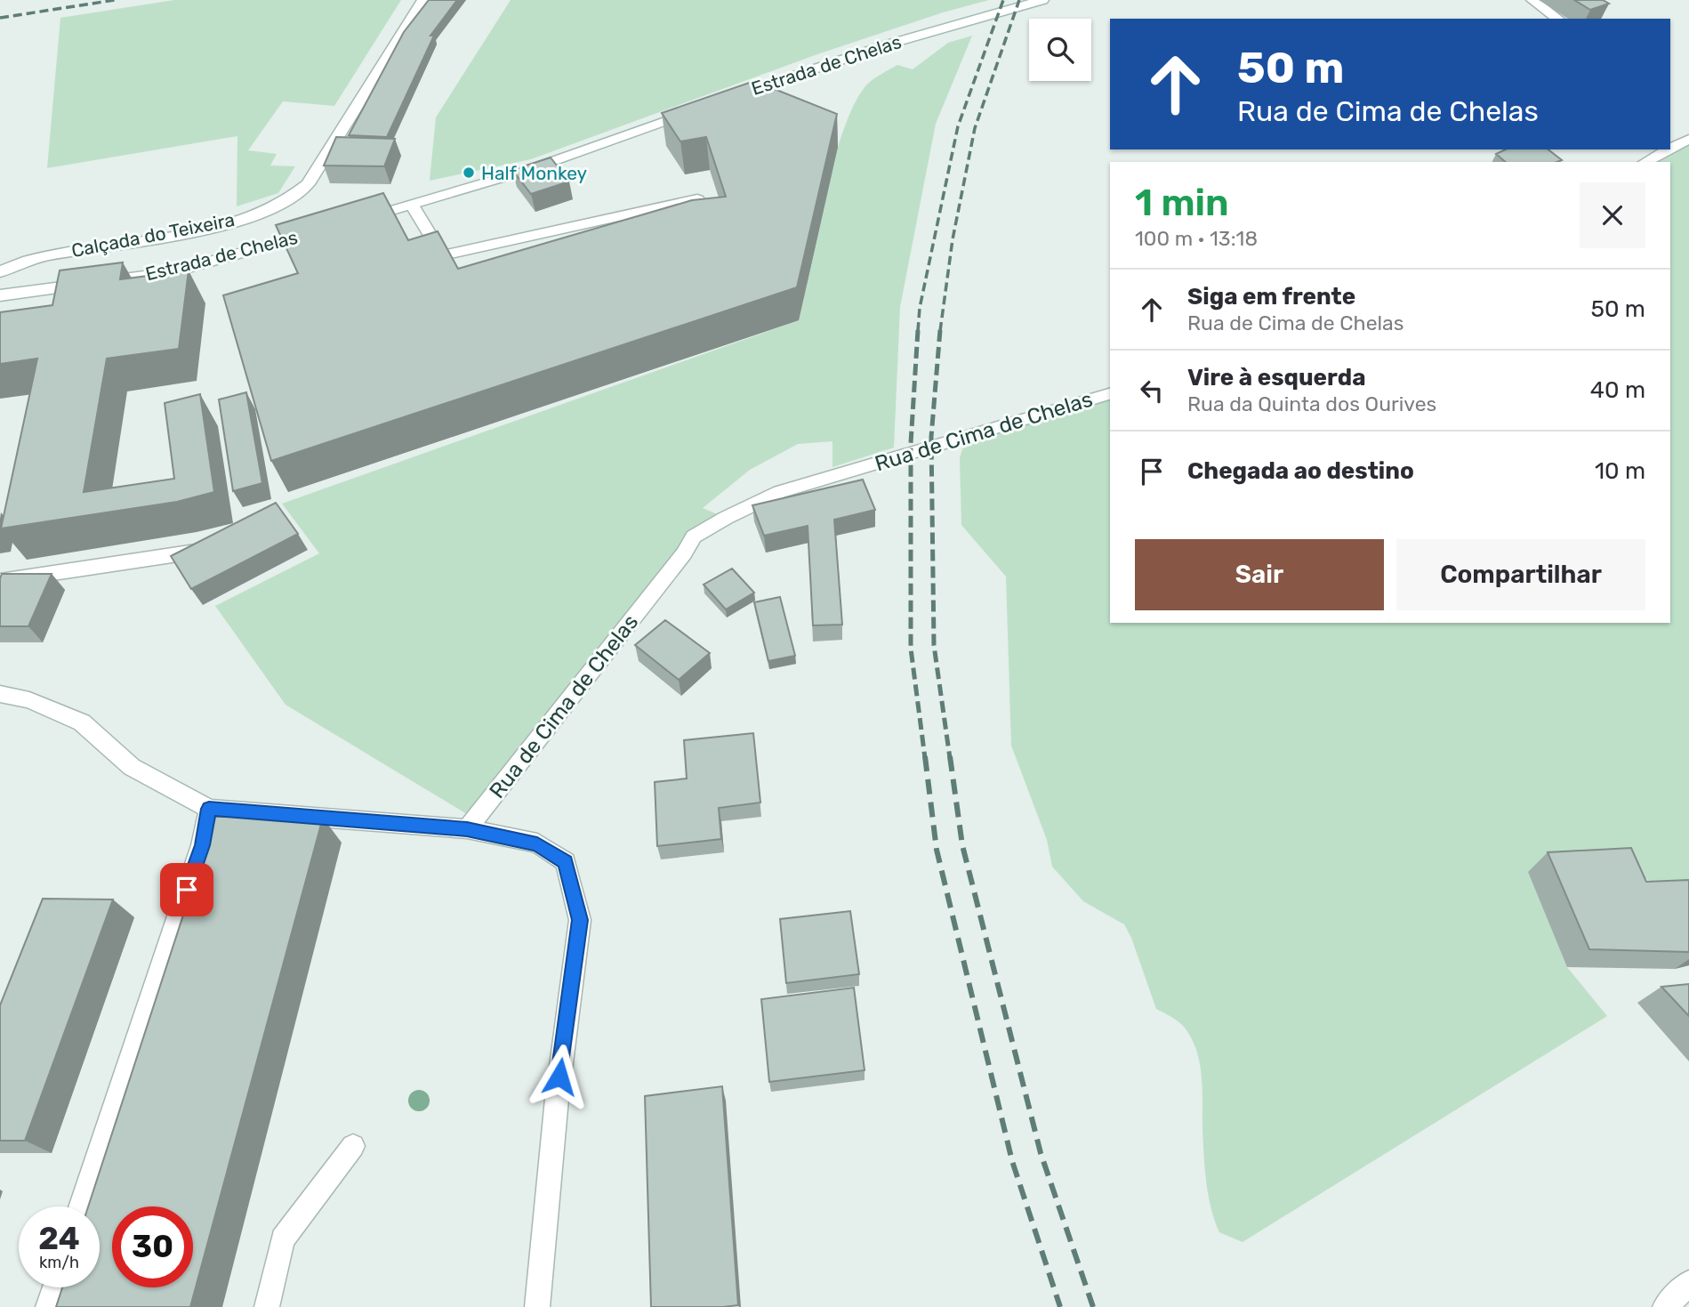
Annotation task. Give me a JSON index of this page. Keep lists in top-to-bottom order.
{
  "streets": {
    "street": ["Estrada de Chelas", "Calçada do Teixeira", "Rua de Cima de Chelas"]
  },
  "places": ["Half Monkey"],
  "page": {
    "turn": ["50 m", "Rua de Cima de Chelas"],
    "heading": ["1 min", "100 m · 13:18"],
    "list": [
      {
        "name": "Siga em frente",
        "note": "Rua de Cima de Chelas",
        "value": "50 m"
      },
      {
        "name": "Vire à esquerda",
        "note": "Rua da Quinta dos Ourives",
        "value": "40 m"
      },
      {
        "name": "Chegada ao destino",
        "value": "10 m"
      }
    ],
    "buttons": ["Sair", "Compartilhar"],
    "speed": "24 km/h",
    "limit": "30"
  }
}
